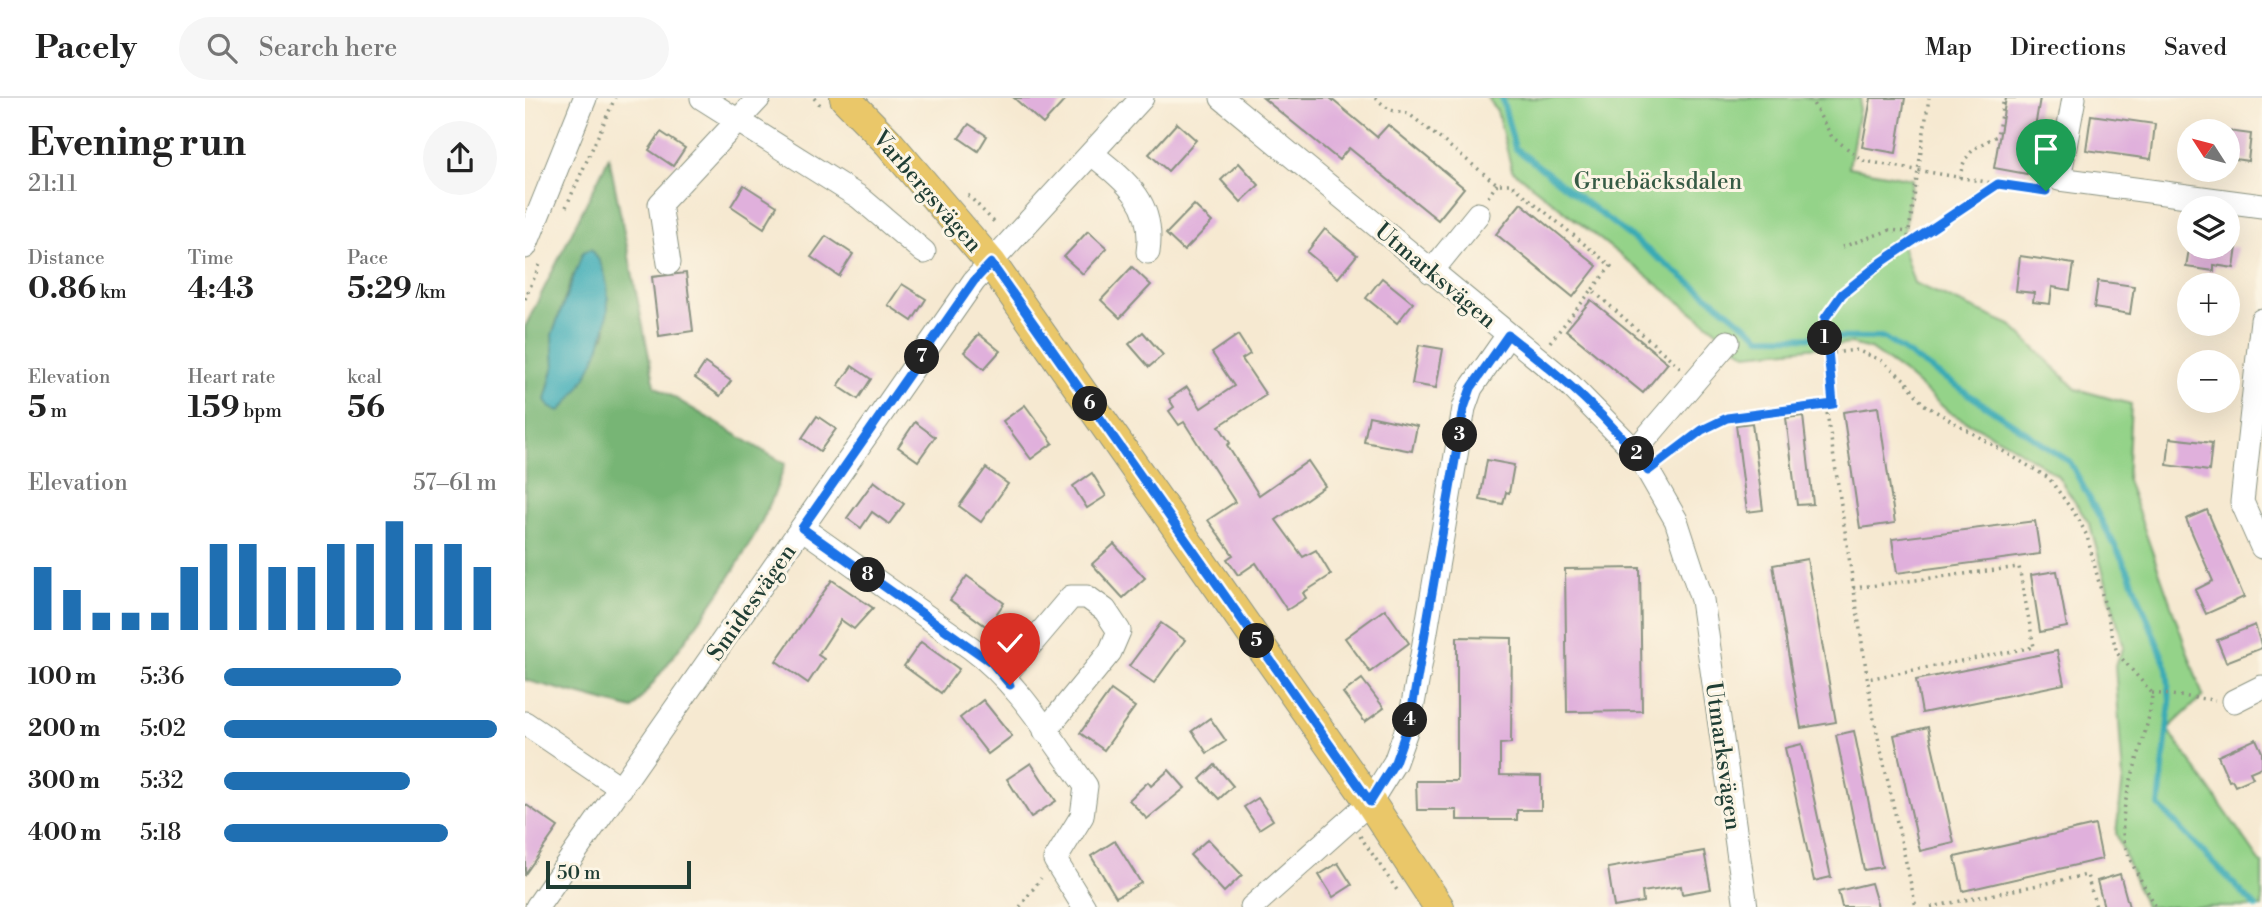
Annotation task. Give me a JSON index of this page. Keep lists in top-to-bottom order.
{
  "streets": {
    "main road": ["Varbergsvägen"],
    "street": ["Utmarksvägen", "Smidesvägen"]
  },
  "crossings": [
    ["Varbergsvägen", "Smidesvägen"]
  ],
  "parks": ["Gruebäcksdalen"],
  "scale_bar": "50 m",
  "north": "top left",
  "page": {
    "header": "Pacely",
    "search": "Search here",
    "nav": ["Map", "Directions", "Saved"],
    "heading": ["Evening run", "21:11"],
    "map_buttons": ["+", "−"],
    "stats": [
      ["Distance", "0.86 km"],
      ["Time", "4:43"],
      ["Pace", "5:29 /km"],
      ["Elevation", "5 m"],
      ["Heart rate", "159 bpm"],
      ["kcal", "56"]
    ],
    "pins": [
      "1",
      "7",
      "6",
      "3",
      "2",
      "8",
      "5",
      "4"
    ],
    "chart": ["Elevation", "57–61 m"],
    "list": [
      {
        "name": "100 m",
        "note": "5:36"
      },
      {
        "name": "200 m",
        "note": "5:02"
      },
      {
        "name": "300 m",
        "note": "5:32"
      },
      {
        "name": "400 m",
        "note": "5:18"
      }
    ],
    "scale": "50 m"
  }
}
